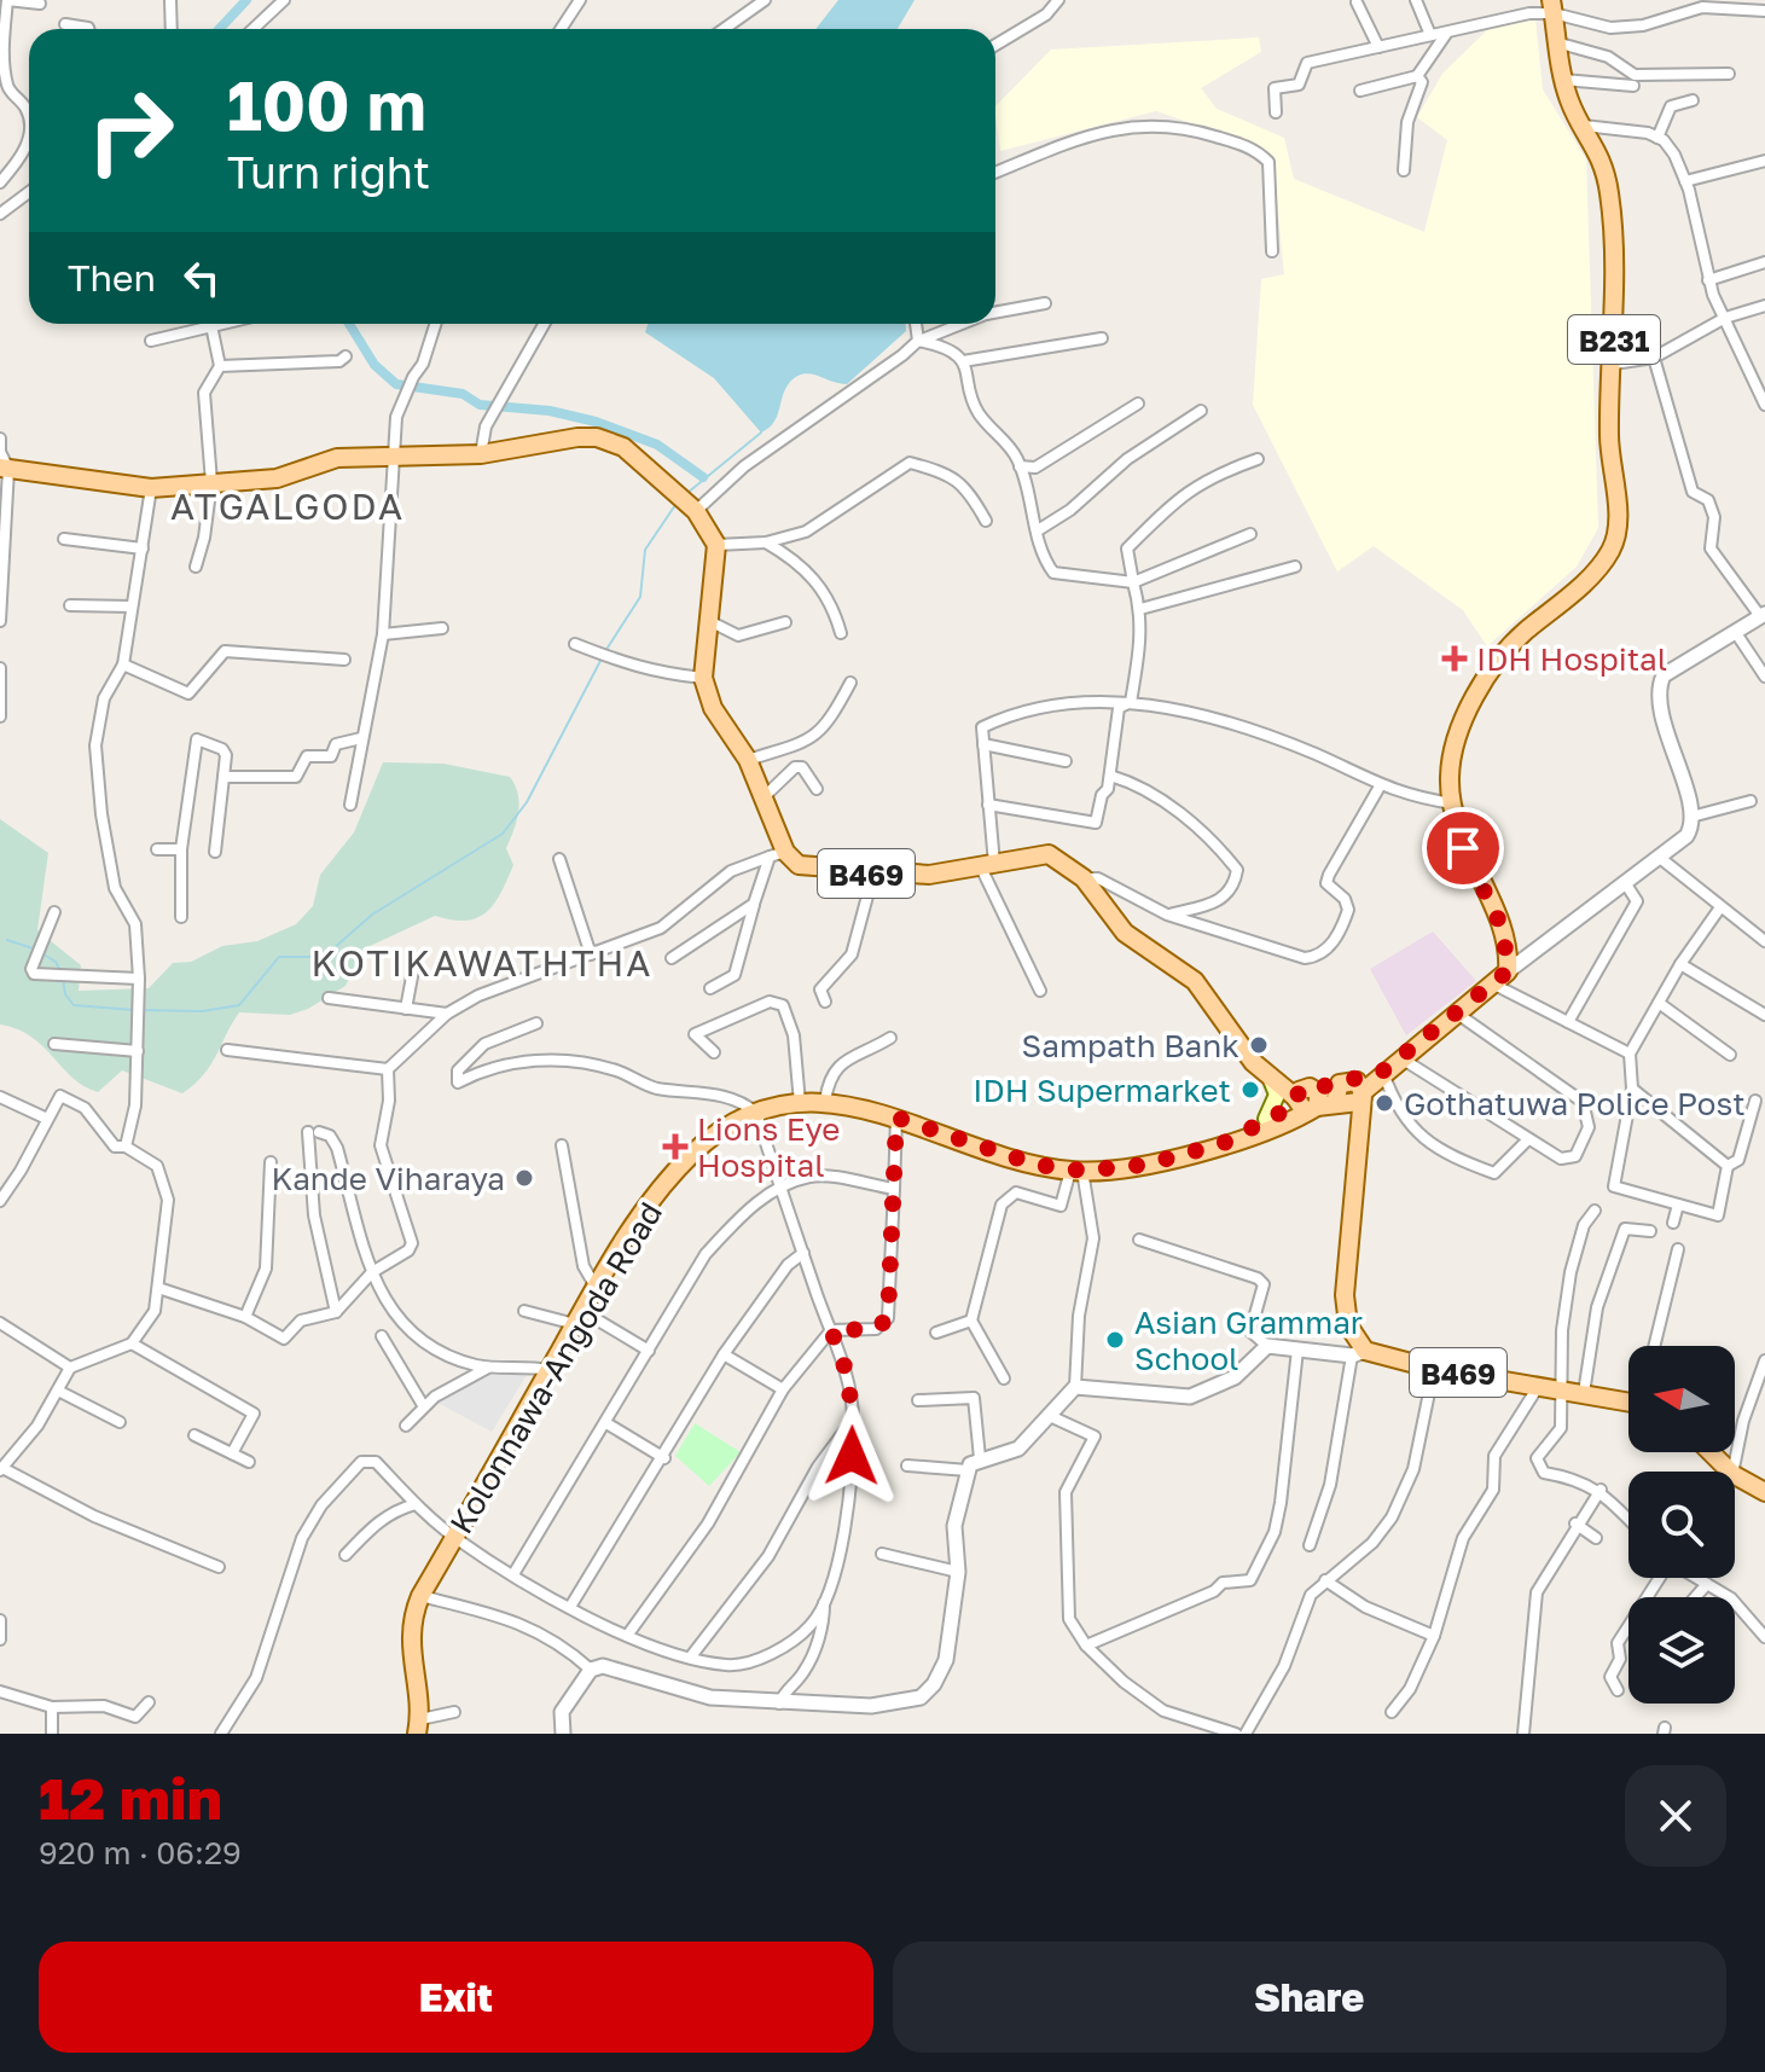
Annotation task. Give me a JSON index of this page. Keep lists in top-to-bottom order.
{
  "streets": {
    "main road": ["B231", "B469", "Kolonnawa-Angoda Road"]
  },
  "crossings": [
    ["B469", "Kolonnawa-Angoda Road"]
  ],
  "districts": ["ATGALGODA", "KOTIKAWATHTHA"],
  "places": {
    "health": ["IDH Hospital", "Lions Eye Hospital"],
    "other": [
      "Sampath Bank",
      "IDH Supermarket",
      "Gothatuwa Police Post",
      "Kande Viharaya",
      "Asian Grammar School"
    ]
  },
  "north": "left",
  "page": {
    "turn": ["100 m", "Turn right"],
    "then": "Then",
    "heading": ["12 min", "920 m · 06:29"],
    "buttons": ["Exit", "Share"]
  }
}
